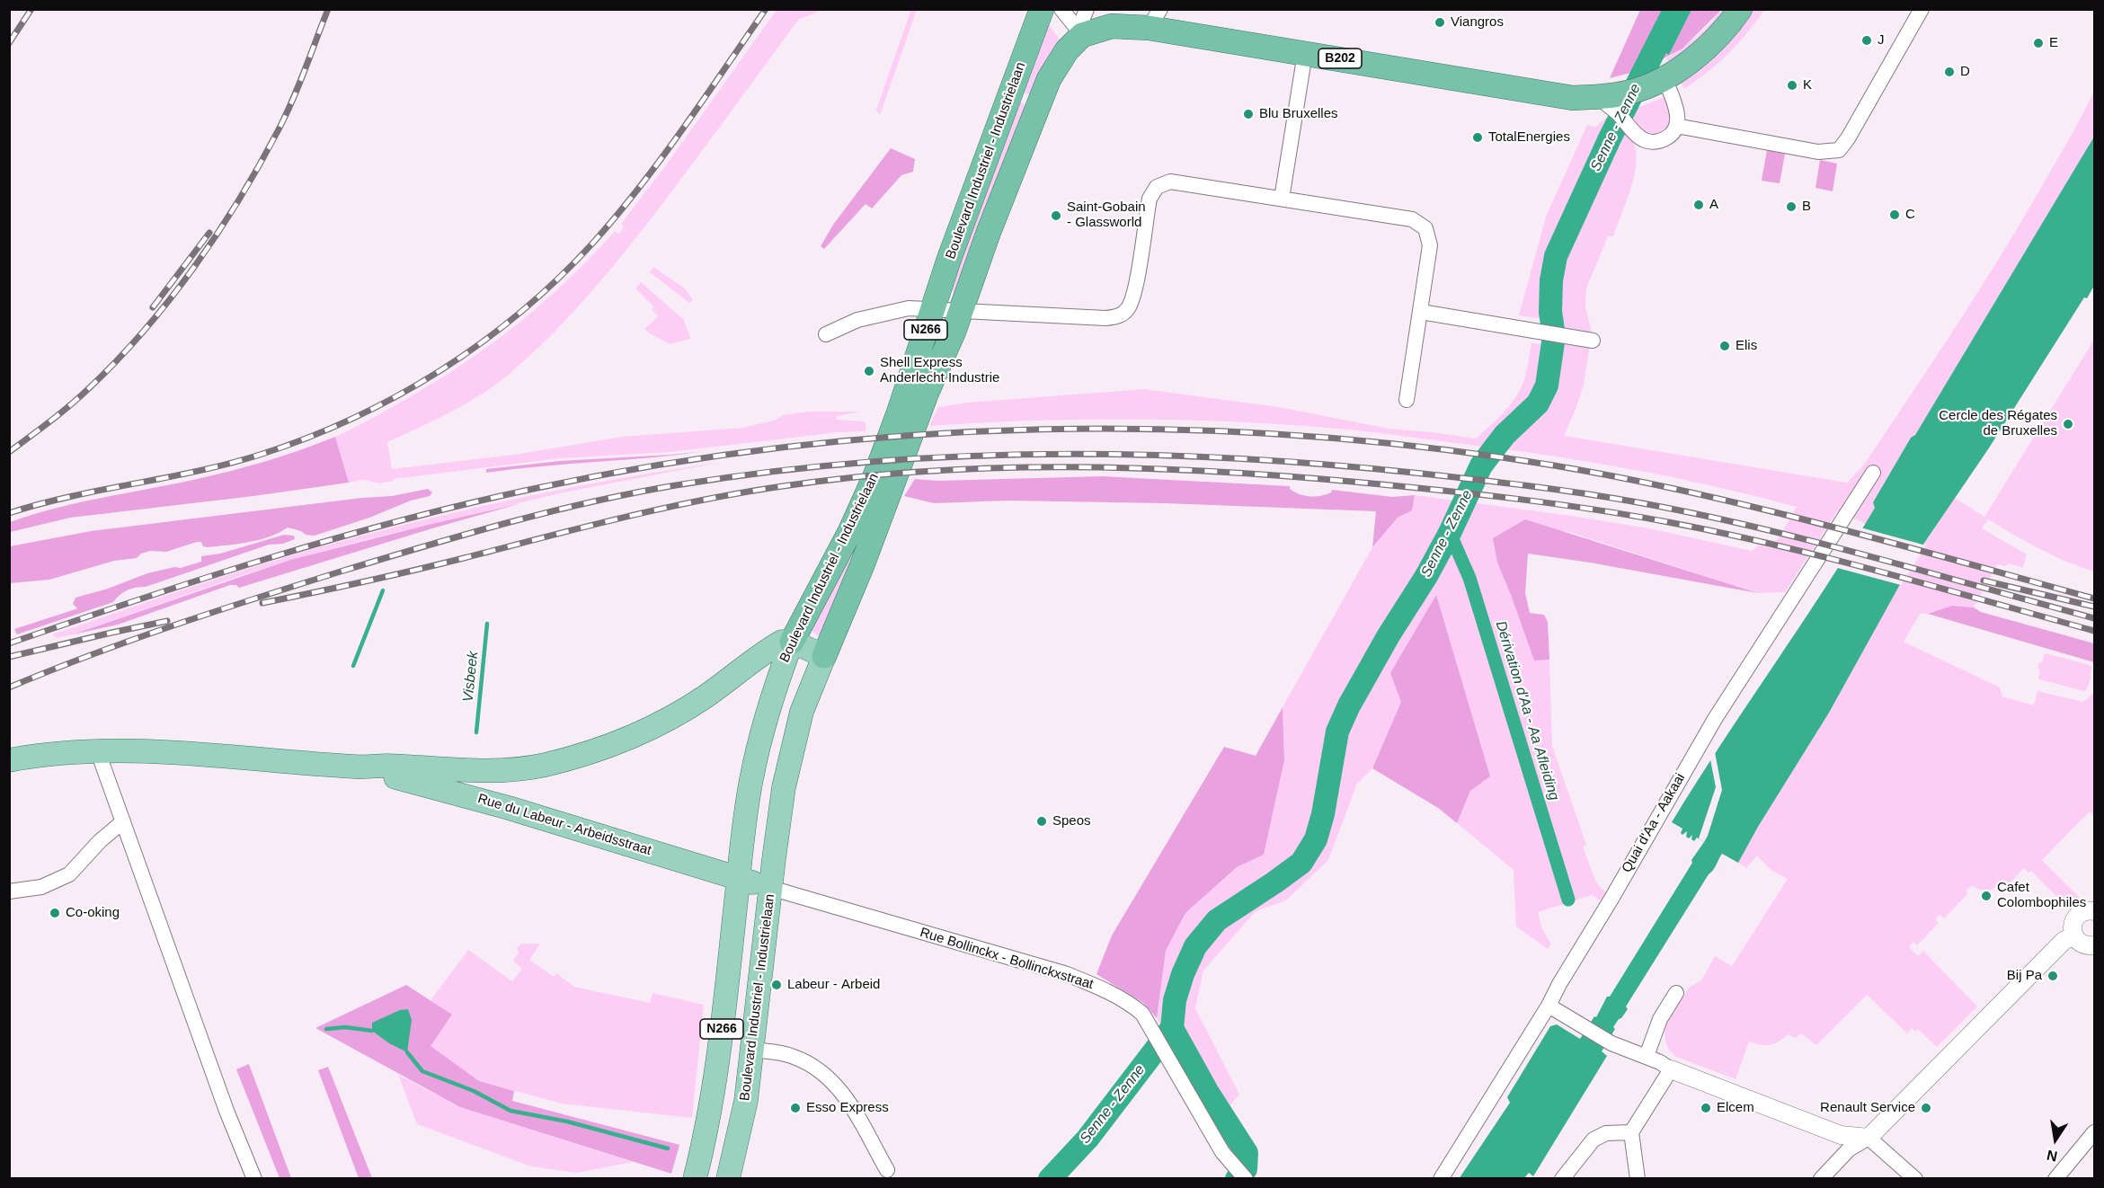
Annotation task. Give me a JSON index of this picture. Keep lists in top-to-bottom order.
{
  "streets": {
    "highway": ["B202", "Boulevard Industriel - Industrielaan", "N266"],
    "main road": ["Rue du Labeur - Arbeidsstraat"],
    "street": ["Quai d'Aa - Aakaai", "Rue Bollinckx - Bollinckxstraat"]
  },
  "crossings": [
    ["B202", "Boulevard Industriel - Industrielaan"],
    ["Boulevard Industriel - Industrielaan", "Rue du Labeur - Arbeidsstraat"],
    ["Boulevard Industriel - Industrielaan", "Rue Bollinckx - Bollinckxstraat"],
    ["Rue du Labeur - Arbeidsstraat", "Rue Bollinckx - Bollinckxstraat"]
  ],
  "water": ["Senne - Zenne", "Visbeek", "Dérivation d'Aa - Aa Afleiding"],
  "places": [
    "Viangros",
    "J",
    "E",
    "D",
    "K",
    "Blu Bruxelles",
    "TotalEnergies",
    "A",
    "B",
    "C",
    "Saint-Gobain - Glassworld",
    "Elis",
    "Shell Express Anderlecht Industrie",
    "Cercle des Régates de Bruxelles",
    "Speos",
    "Cafet Colombophiles",
    "Co-oking",
    "Bij Pa",
    "Labeur - Arbeid",
    "Esso Express",
    "Elcem",
    "Renault Service"
  ],
  "north": "bottom"
}
